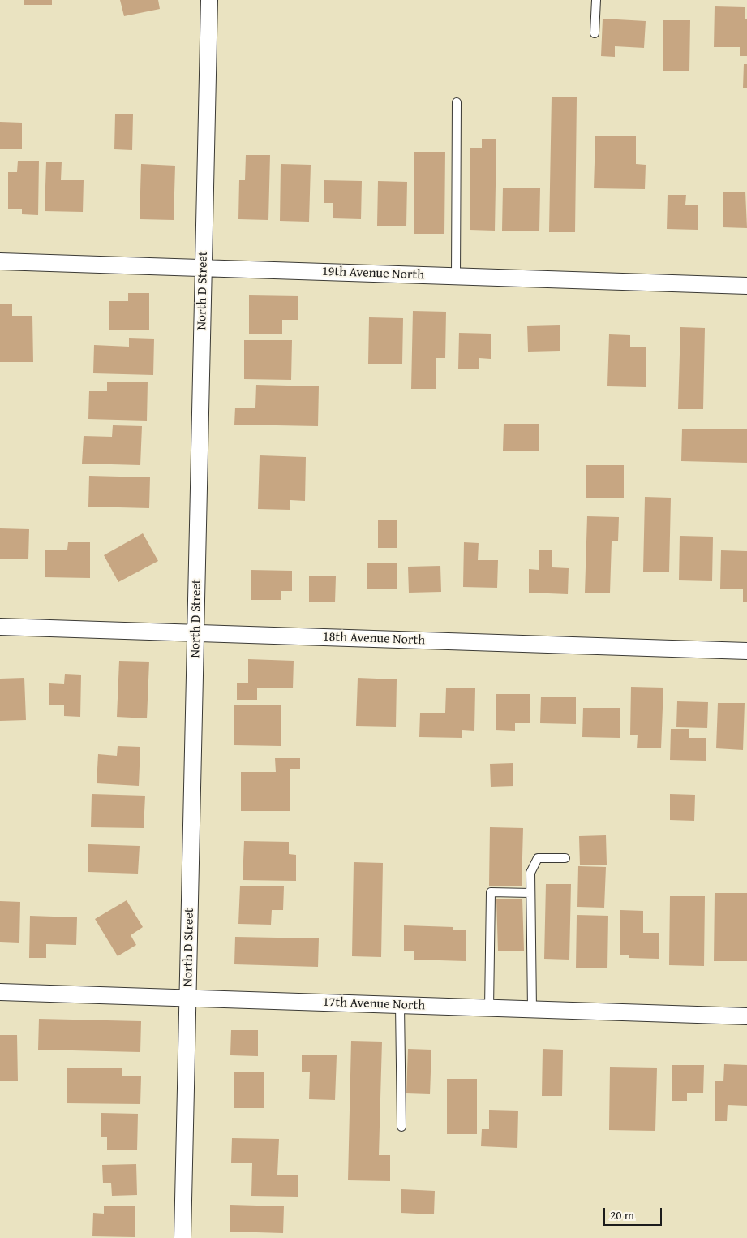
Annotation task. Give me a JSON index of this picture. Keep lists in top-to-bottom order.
{
  "streets": {
    "street": [
      "19th Avenue North",
      "North D Street",
      "18th Avenue North",
      "17th Avenue North"
    ]
  },
  "crossings": [
    ["19th Avenue North", "North D Street"],
    ["North D Street", "18th Avenue North"],
    ["North D Street", "17th Avenue North"]
  ],
  "scale_bar": "20 m"
}
